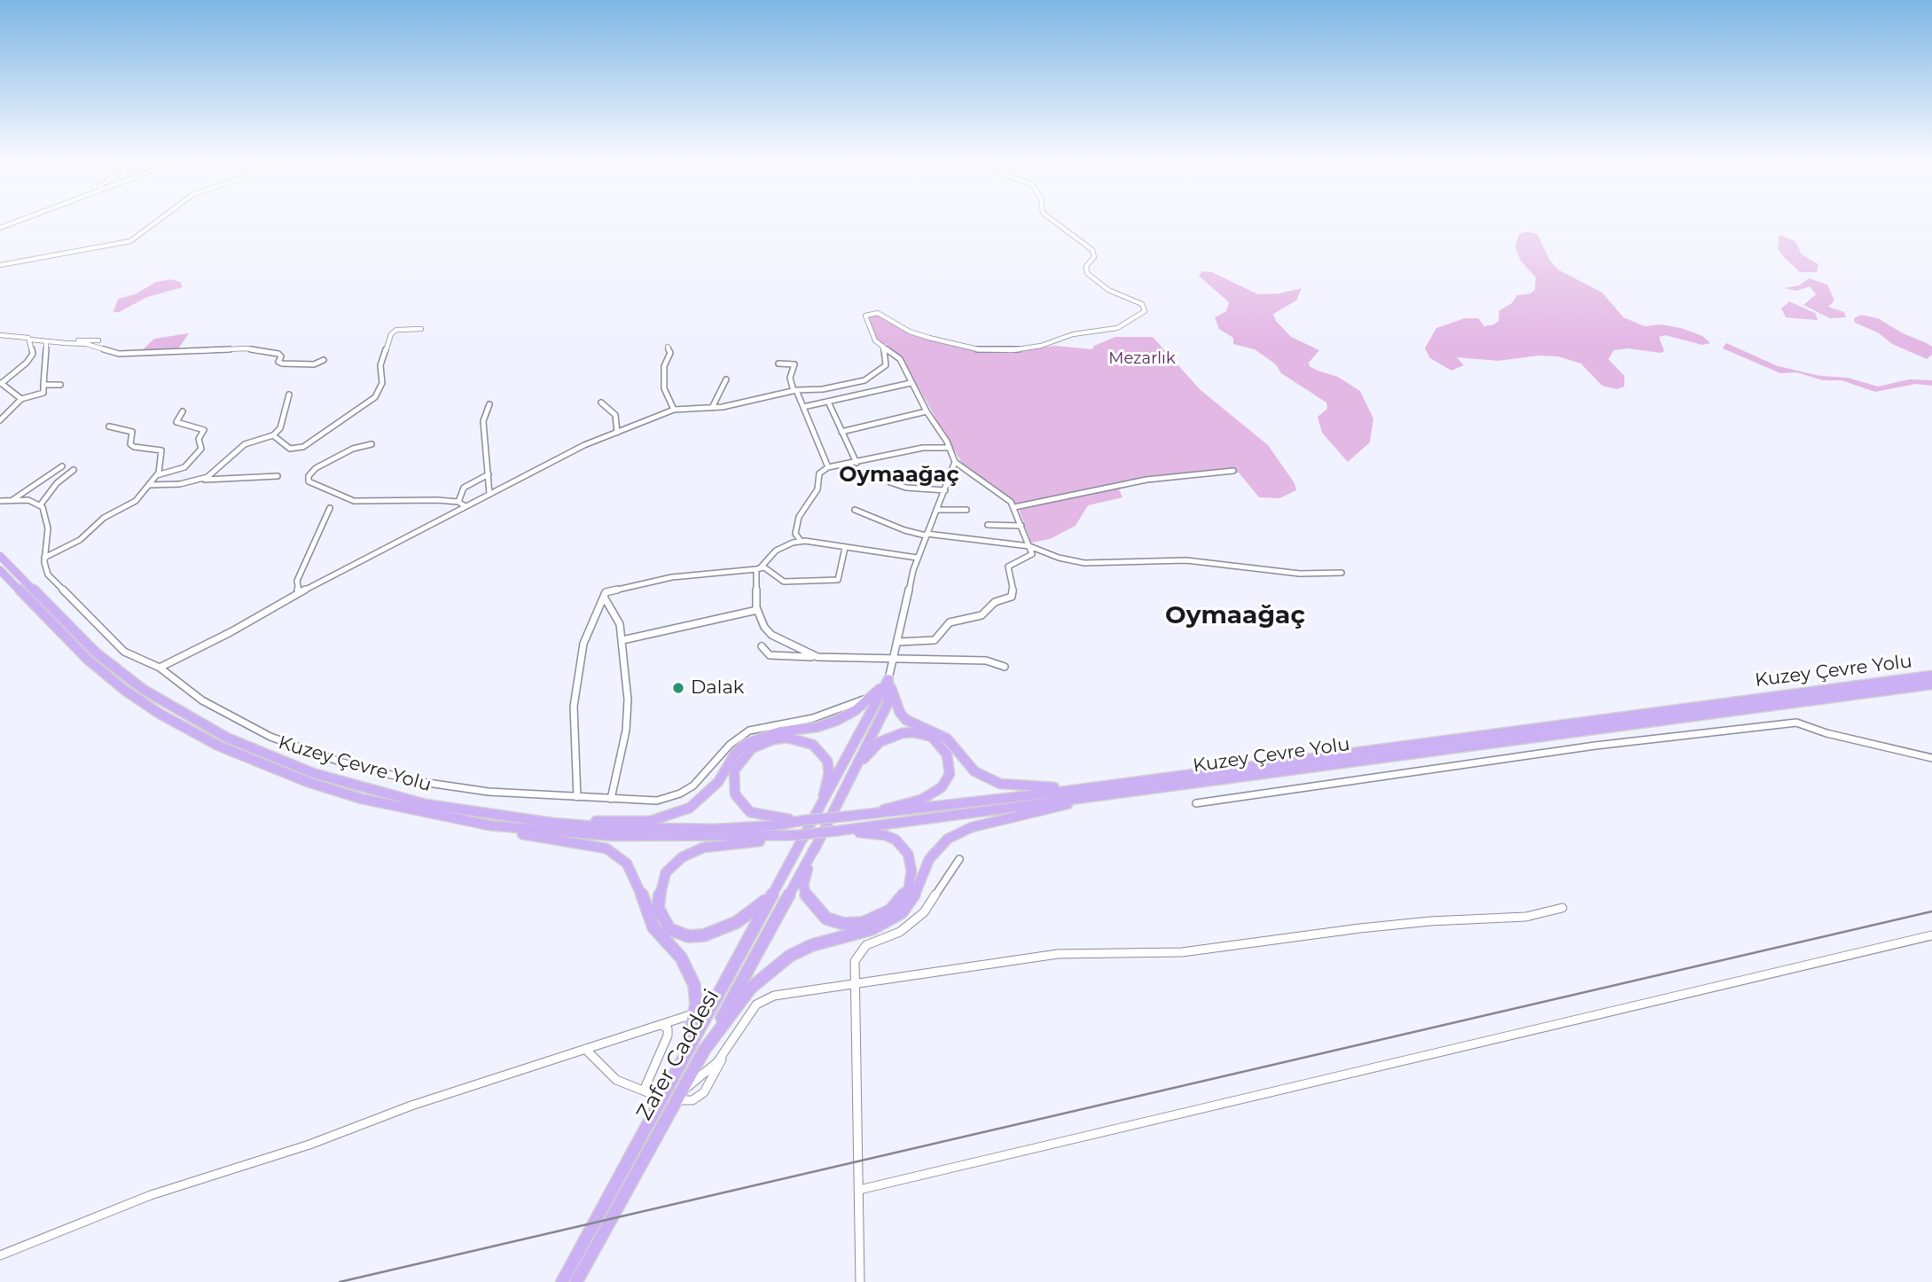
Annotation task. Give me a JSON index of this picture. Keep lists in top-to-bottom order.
{
  "streets": {
    "highway": ["Kuzey Çevre Yolu", "Zafer Caddesi"]
  },
  "districts": ["Oymaağaç", "Oymaağaç"],
  "parks": ["Mezarlık"],
  "places": ["Dalak"]
}
